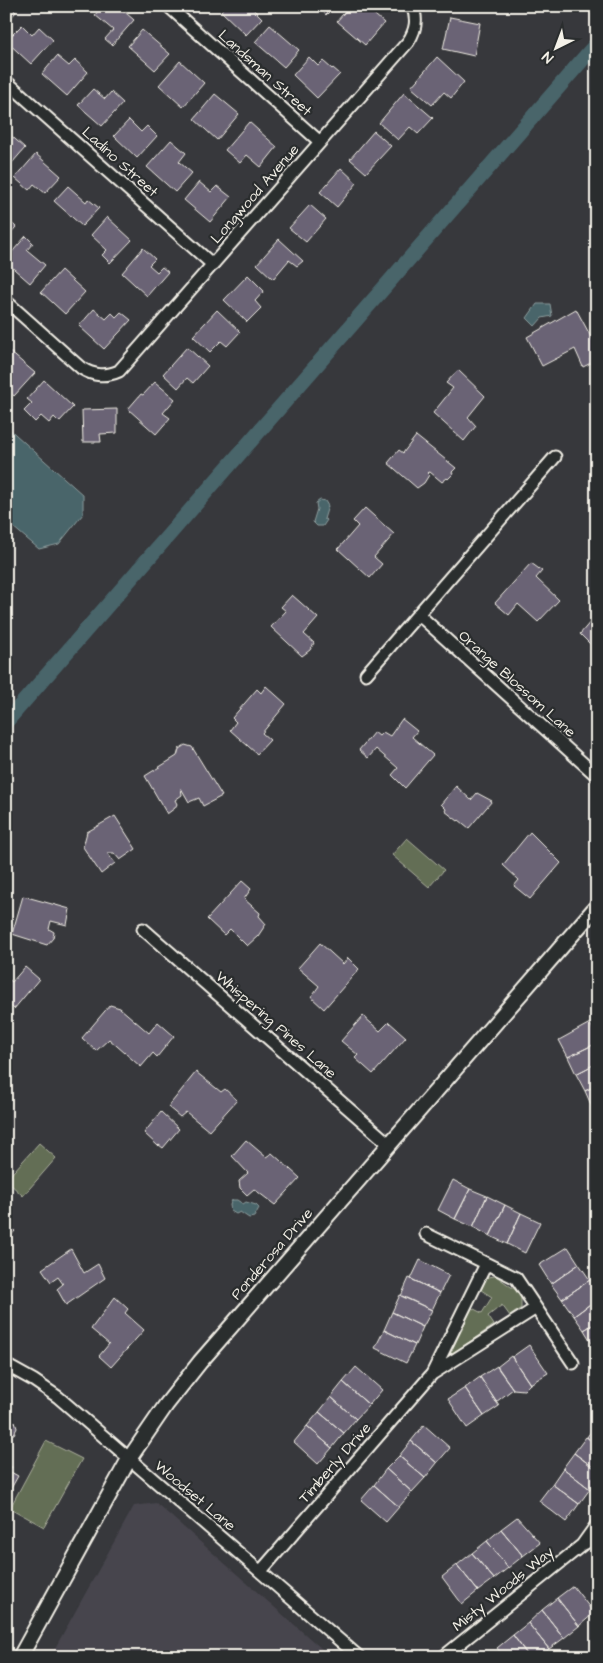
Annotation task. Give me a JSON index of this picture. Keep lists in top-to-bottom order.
{
  "streets": {
    "street": [
      "Landsman Street",
      "Ladino Street",
      "Longwood Avenue",
      "Orange Blossom Lane",
      "Whispering Pines Lane",
      "Ponderosa Drive",
      "Timberly Drive",
      "Woodset Lane",
      "Misty Woods Way"
    ]
  },
  "crossings": [
    ["Landsman Street", "Longwood Avenue"],
    ["Ladino Street", "Longwood Avenue"],
    ["Whispering Pines Lane", "Ponderosa Drive"],
    ["Ponderosa Drive", "Woodset Lane"],
    ["Timberly Drive", "Woodset Lane"]
  ],
  "north": "bottom left"
}
